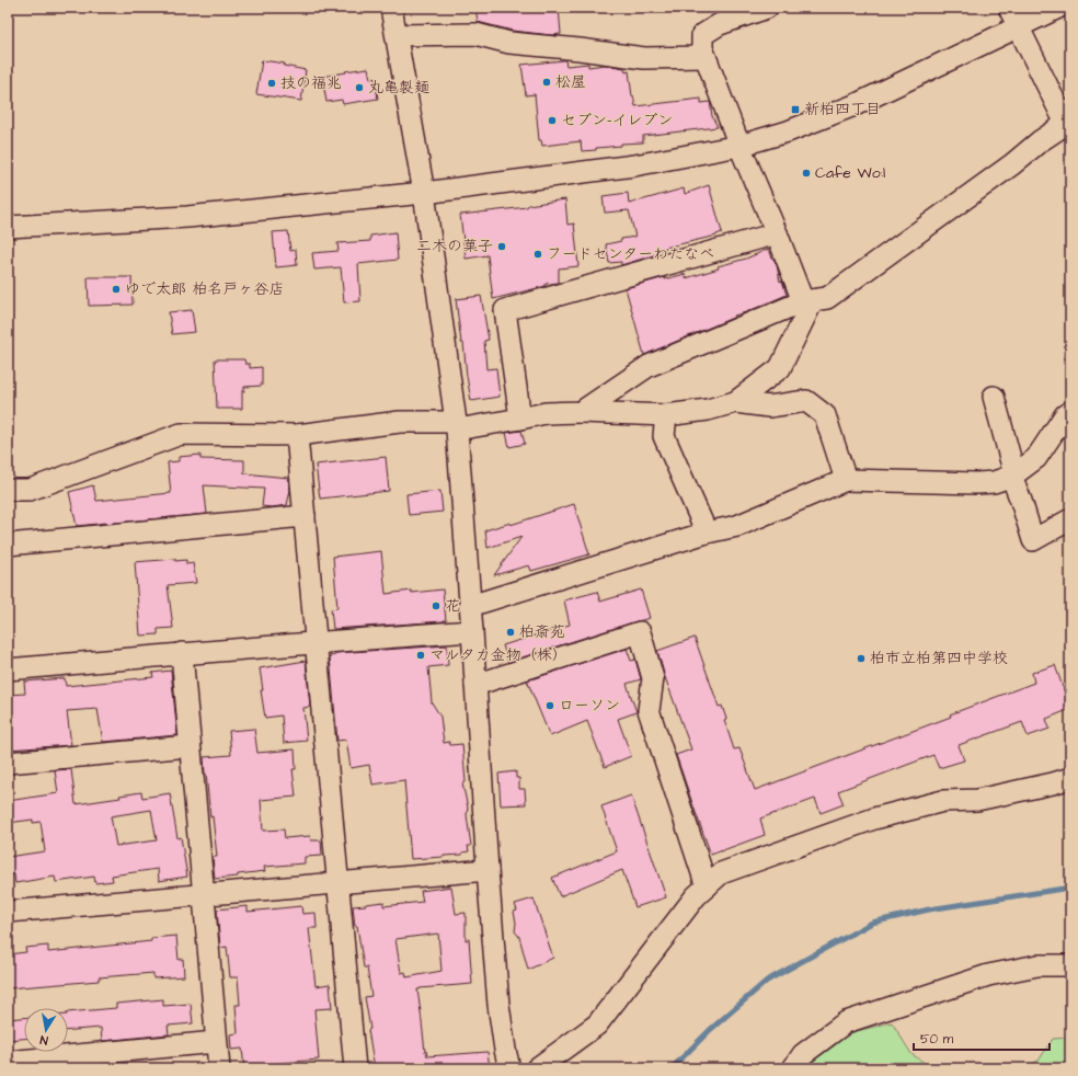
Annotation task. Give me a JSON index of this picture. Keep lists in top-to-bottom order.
{
  "places": {
    "other": [
      "松屋",
      "技の福兆",
      "丸亀製麺",
      "セブン-イレブン",
      "Cafe Wo:l",
      "二木の菓子",
      "フードセンターわたなべ",
      "ゆで太郎 柏名戸ヶ谷店",
      "花",
      "柏斎苑",
      "マルタカ金物（株）",
      "柏市立柏第四中学校",
      "ローソン"
    ],
    "transit": ["新柏四丁目"]
  },
  "scale_bar": "50 m",
  "north": "bottom"
}
